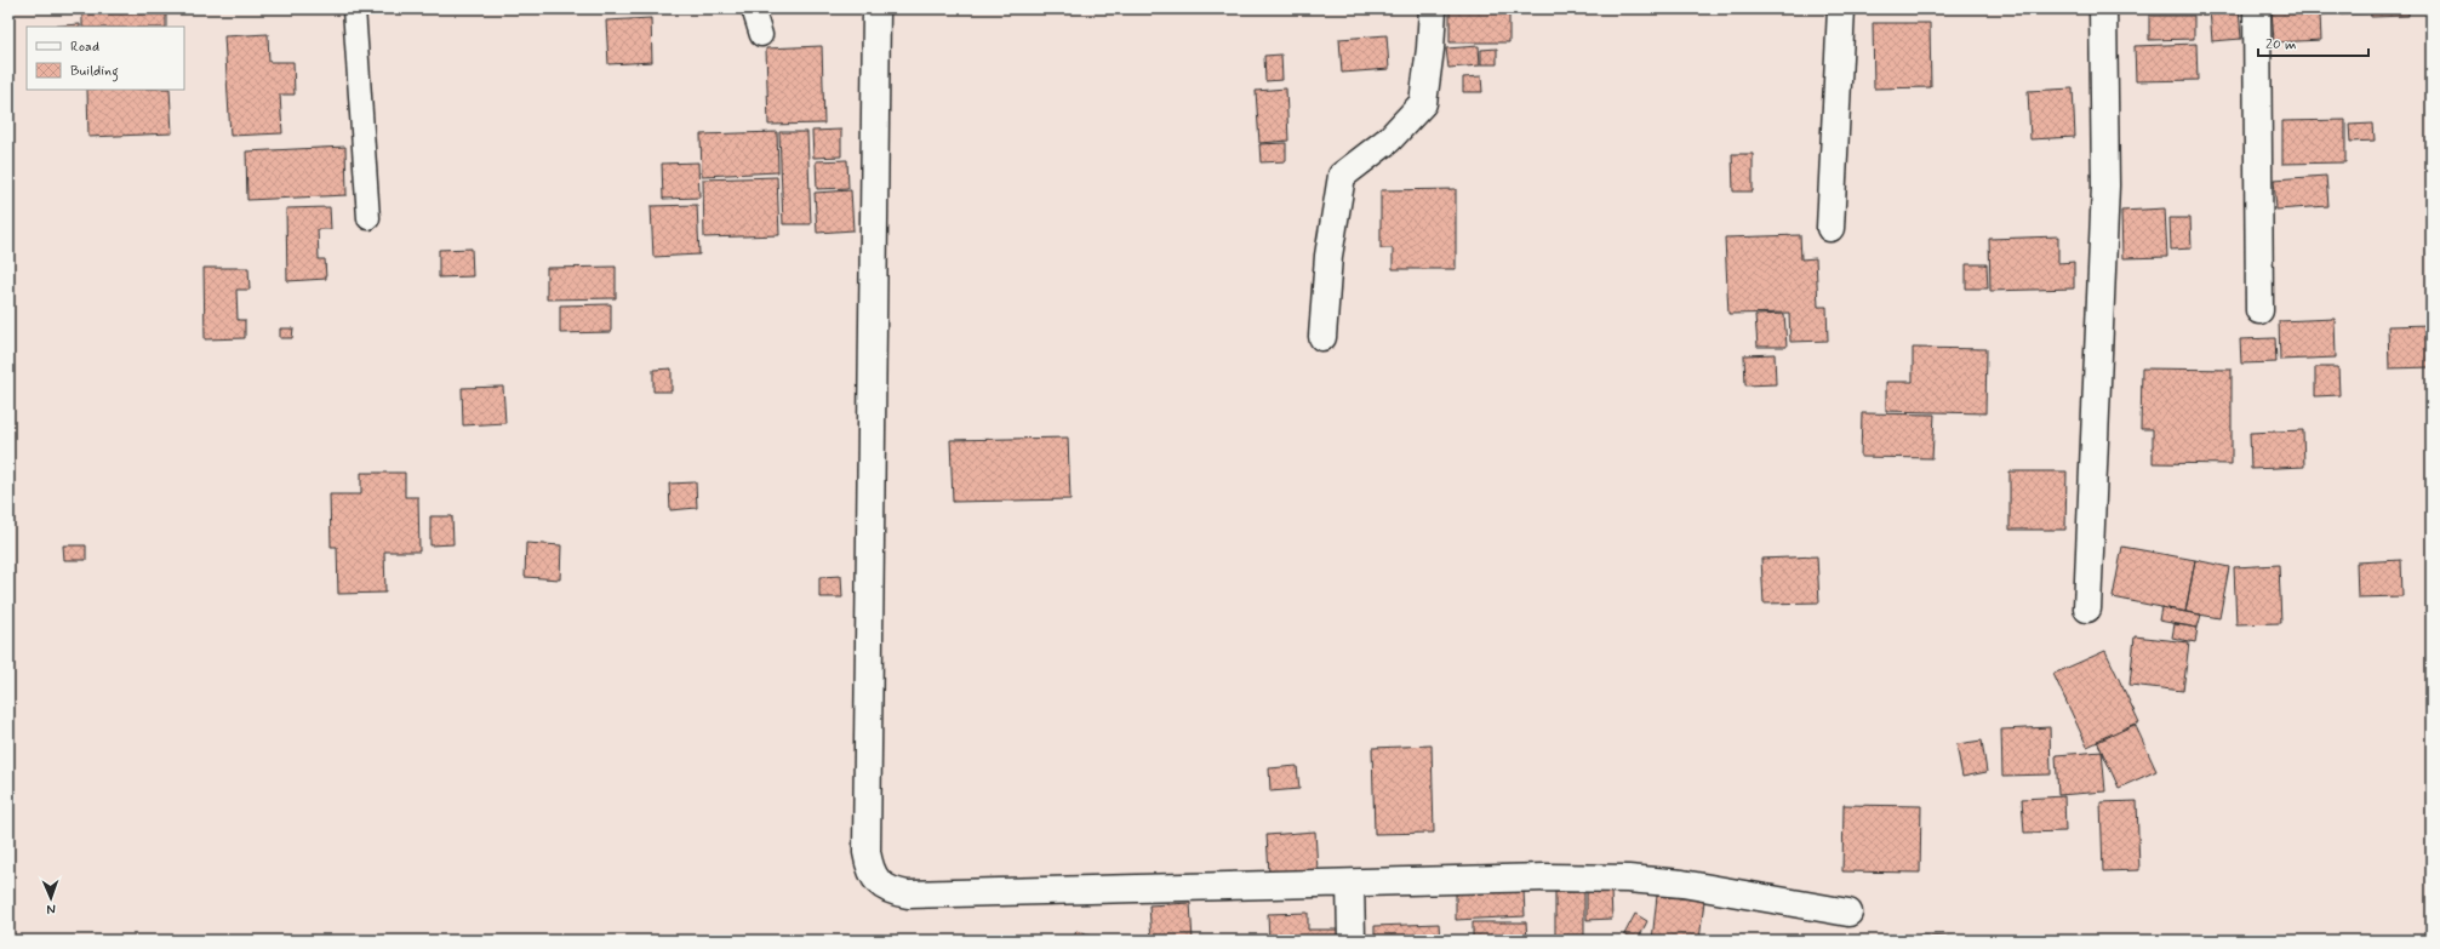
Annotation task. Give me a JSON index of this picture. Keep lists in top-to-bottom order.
{
  "legend": ["Road", "Building"],
  "scale_bar": "20 m",
  "north": "bottom"
}
